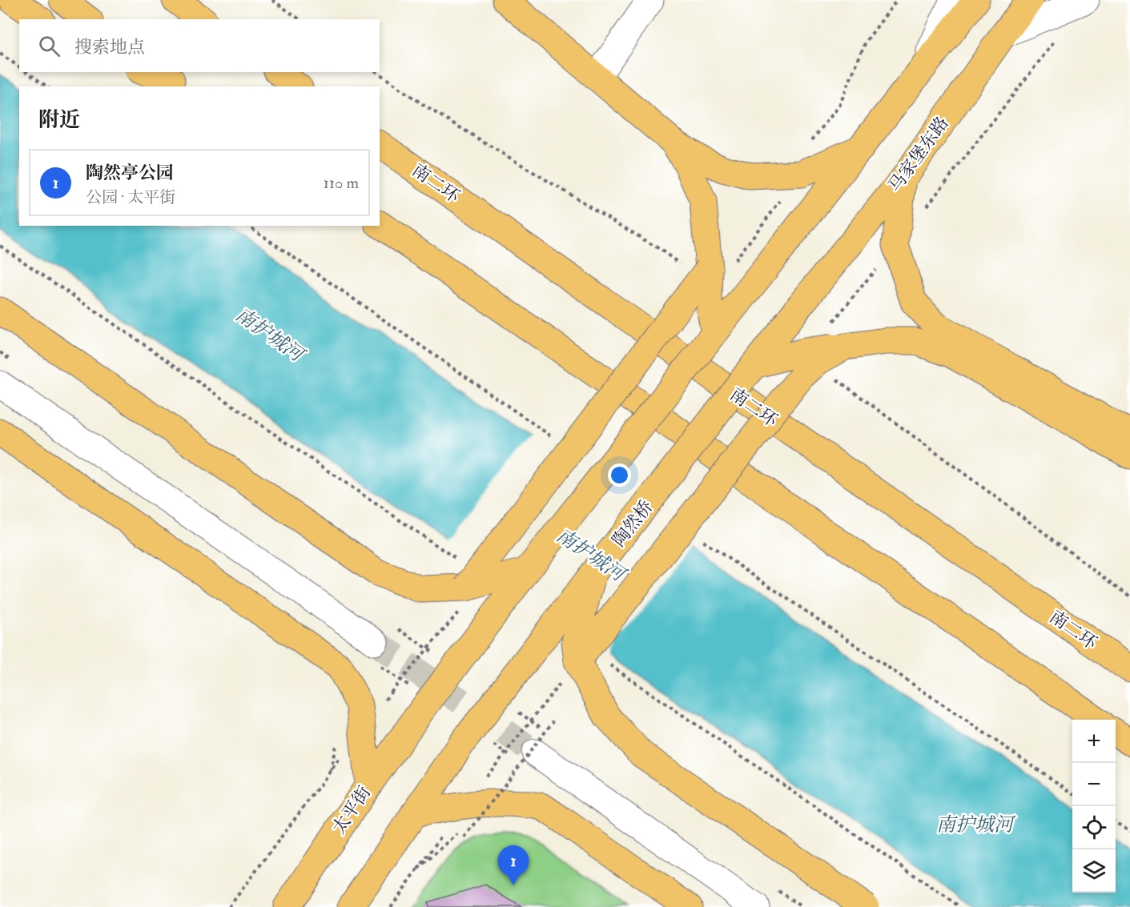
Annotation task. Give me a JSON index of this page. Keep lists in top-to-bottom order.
{
  "streets": {
    "main road": [
      "马家堡东路",
      "南二环",
      "陶然桥",
      "太平街"
    ]
  },
  "crossings": [
    ["马家堡东路", "陶然桥"]
  ],
  "water": ["南护城河"],
  "page": {
    "search": "搜索地点",
    "heading": "附近",
    "list": [
      {
        "mark": "1",
        "name": "陶然亭公园",
        "note": "公园 · 太平街",
        "value": "110 m"
      }
    ],
    "map_buttons": ["+", "−"],
    "pins": "1"
  }
}
